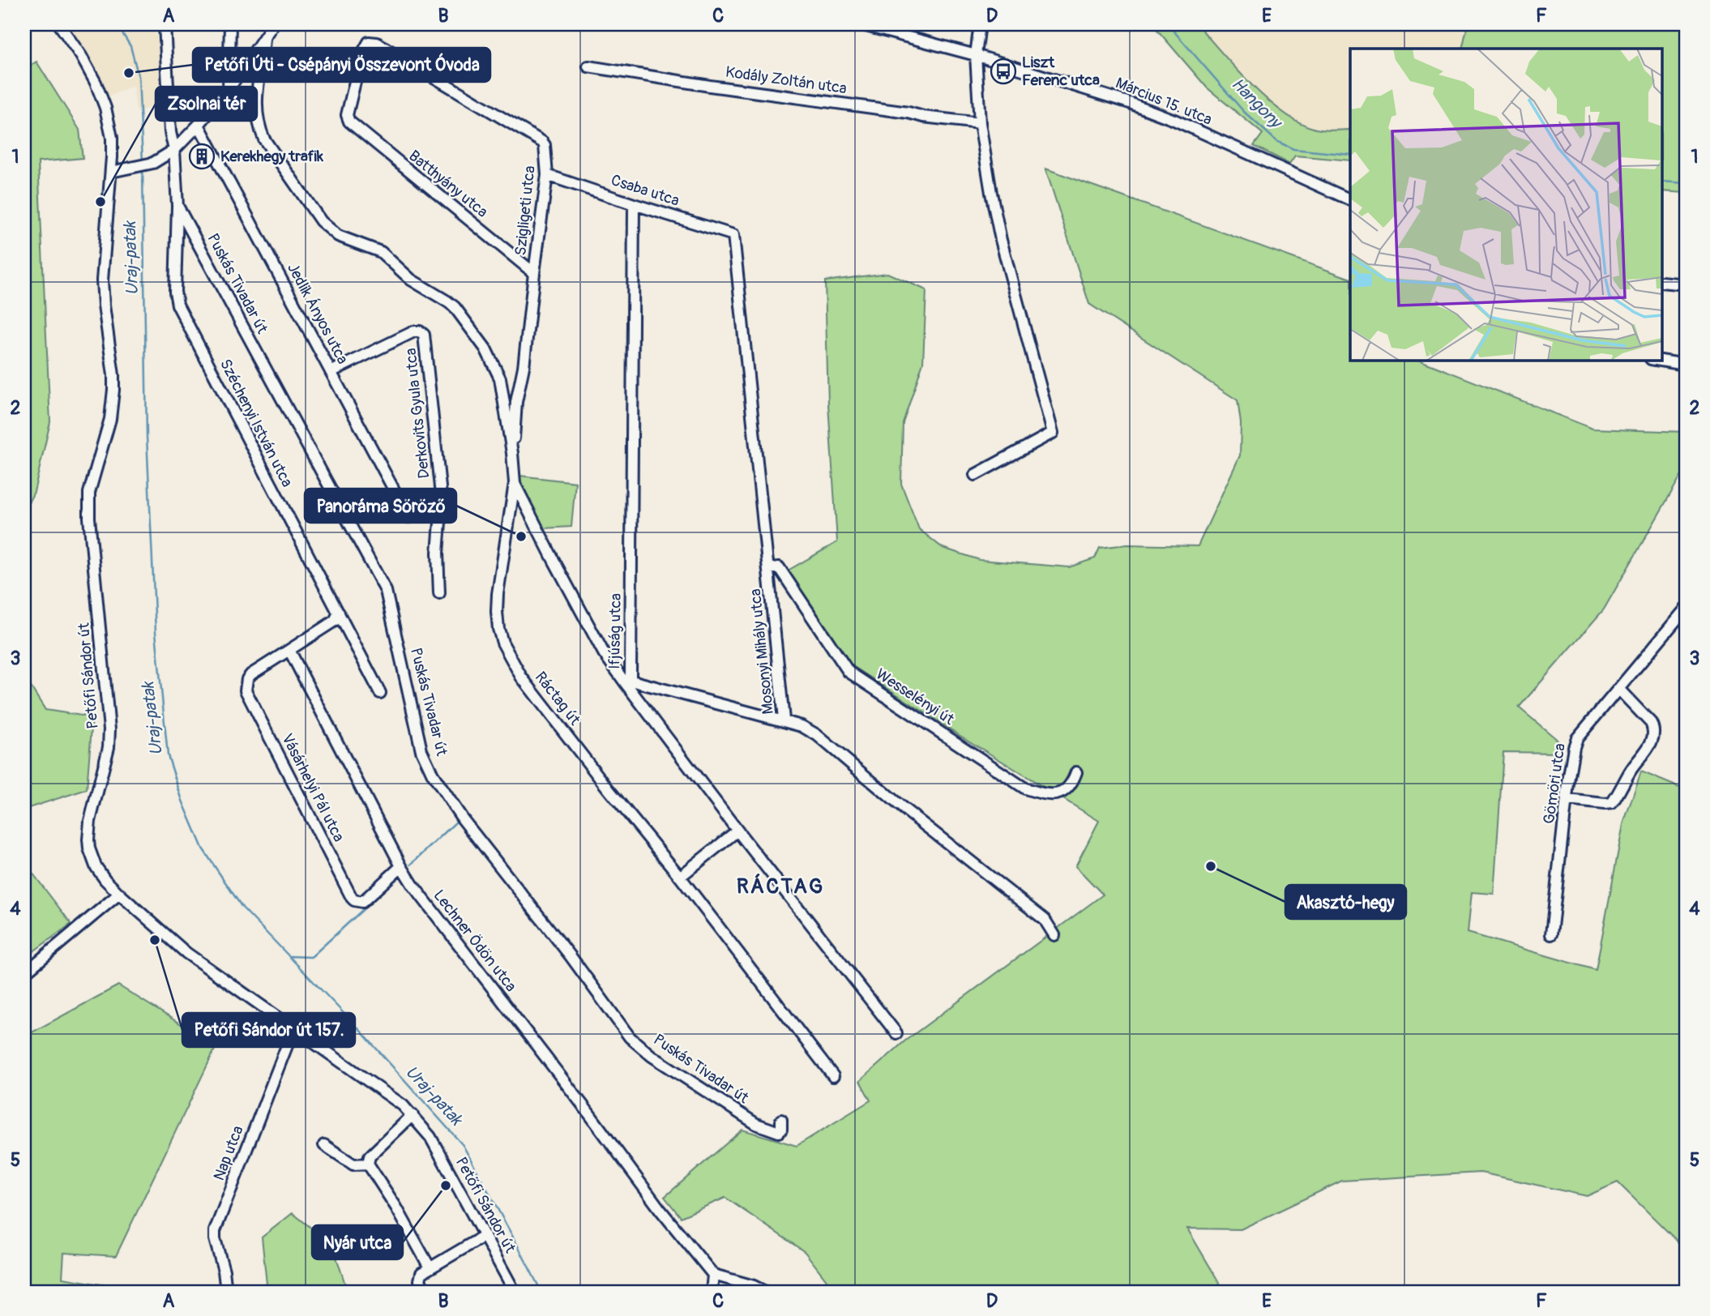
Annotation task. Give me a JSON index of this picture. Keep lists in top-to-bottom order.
{
  "streets": {
    "street": [
      "Kodály Zoltán utca",
      "Március 15. utca",
      "Batthyány utca",
      "Csaba utca",
      "Szigligeti utca",
      "Puskás Tivadar út",
      "Jedlik Ányos utca",
      "Derkovits Gyula utca",
      "Széchenyi István utca",
      "Ifjúság utca",
      "Mosonyi Mihály utca",
      "Petőfi Sándor út",
      "Wesselényi út",
      "Ráctag út",
      "Gömöri utca",
      "Vásárhelyi Pál utca",
      "Lechner Ödön utca",
      "Nap utca"
    ]
  },
  "crossings": [
    ["Batthyány utca", "Szigligeti utca"],
    ["Csaba utca", "Szigligeti utca"],
    ["Csaba utca", "Ifjúság utca"],
    ["Csaba utca", "Mosonyi Mihály utca"],
    ["Puskás Tivadar út", "Széchenyi István utca"],
    ["Jedlik Ányos utca", "Derkovits Gyula utca"],
    ["Mosonyi Mihály utca", "Wesselényi út"],
    ["Petőfi Sándor út", "Nap utca"],
    ["Vásárhelyi Pál utca", "Lechner Ödön utca"]
  ],
  "districts": ["RÁCTAG"],
  "water": ["Hangony", "Uraj-patak"],
  "places": {
    "bus stop": ["Liszt Ferenc utca"],
    "other": [
      "Petőfi Úti - Csépányi Összevont Óvoda",
      "Zsolnai tér",
      "Panoráma Söröző",
      "Akasztó-hegy",
      "Petőfi Sándor út 157.",
      "Nyár utca"
    ],
    "building": ["Kerekhegy trafik"]
  },
  "grid": {
    "columns": [
      "A",
      "B",
      "C",
      "D",
      "E",
      "F"
    ],
    "rows": [
      "1",
      "2",
      "3",
      "4",
      "5"
    ]
  }
}
